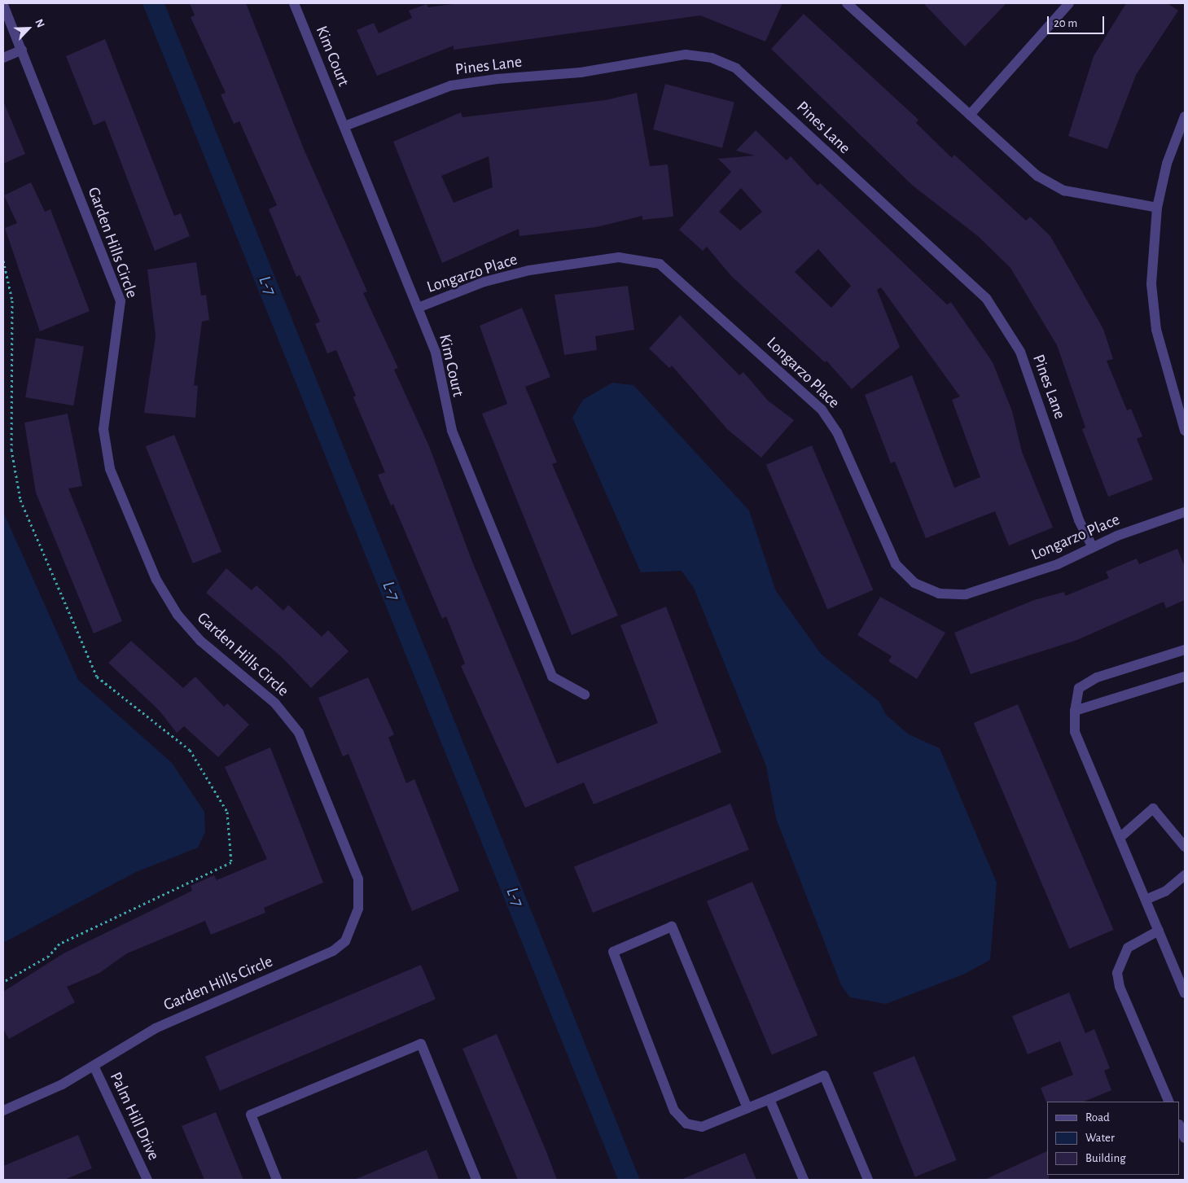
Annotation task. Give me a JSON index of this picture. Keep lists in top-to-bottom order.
{
  "streets": {
    "street": [
      "Kim Court",
      "Pines Lane",
      "Garden Hills Circle",
      "Longarzo Place",
      "Palm Hill Drive"
    ]
  },
  "crossings": [
    ["Kim Court", "Pines Lane"],
    ["Kim Court", "Longarzo Place"],
    ["Pines Lane", "Longarzo Place"],
    ["Garden Hills Circle", "Palm Hill Drive"]
  ],
  "water": ["L-7"],
  "legend": ["Road", "Water", "Building"],
  "scale_bar": "20 m",
  "north": "top right"
}
